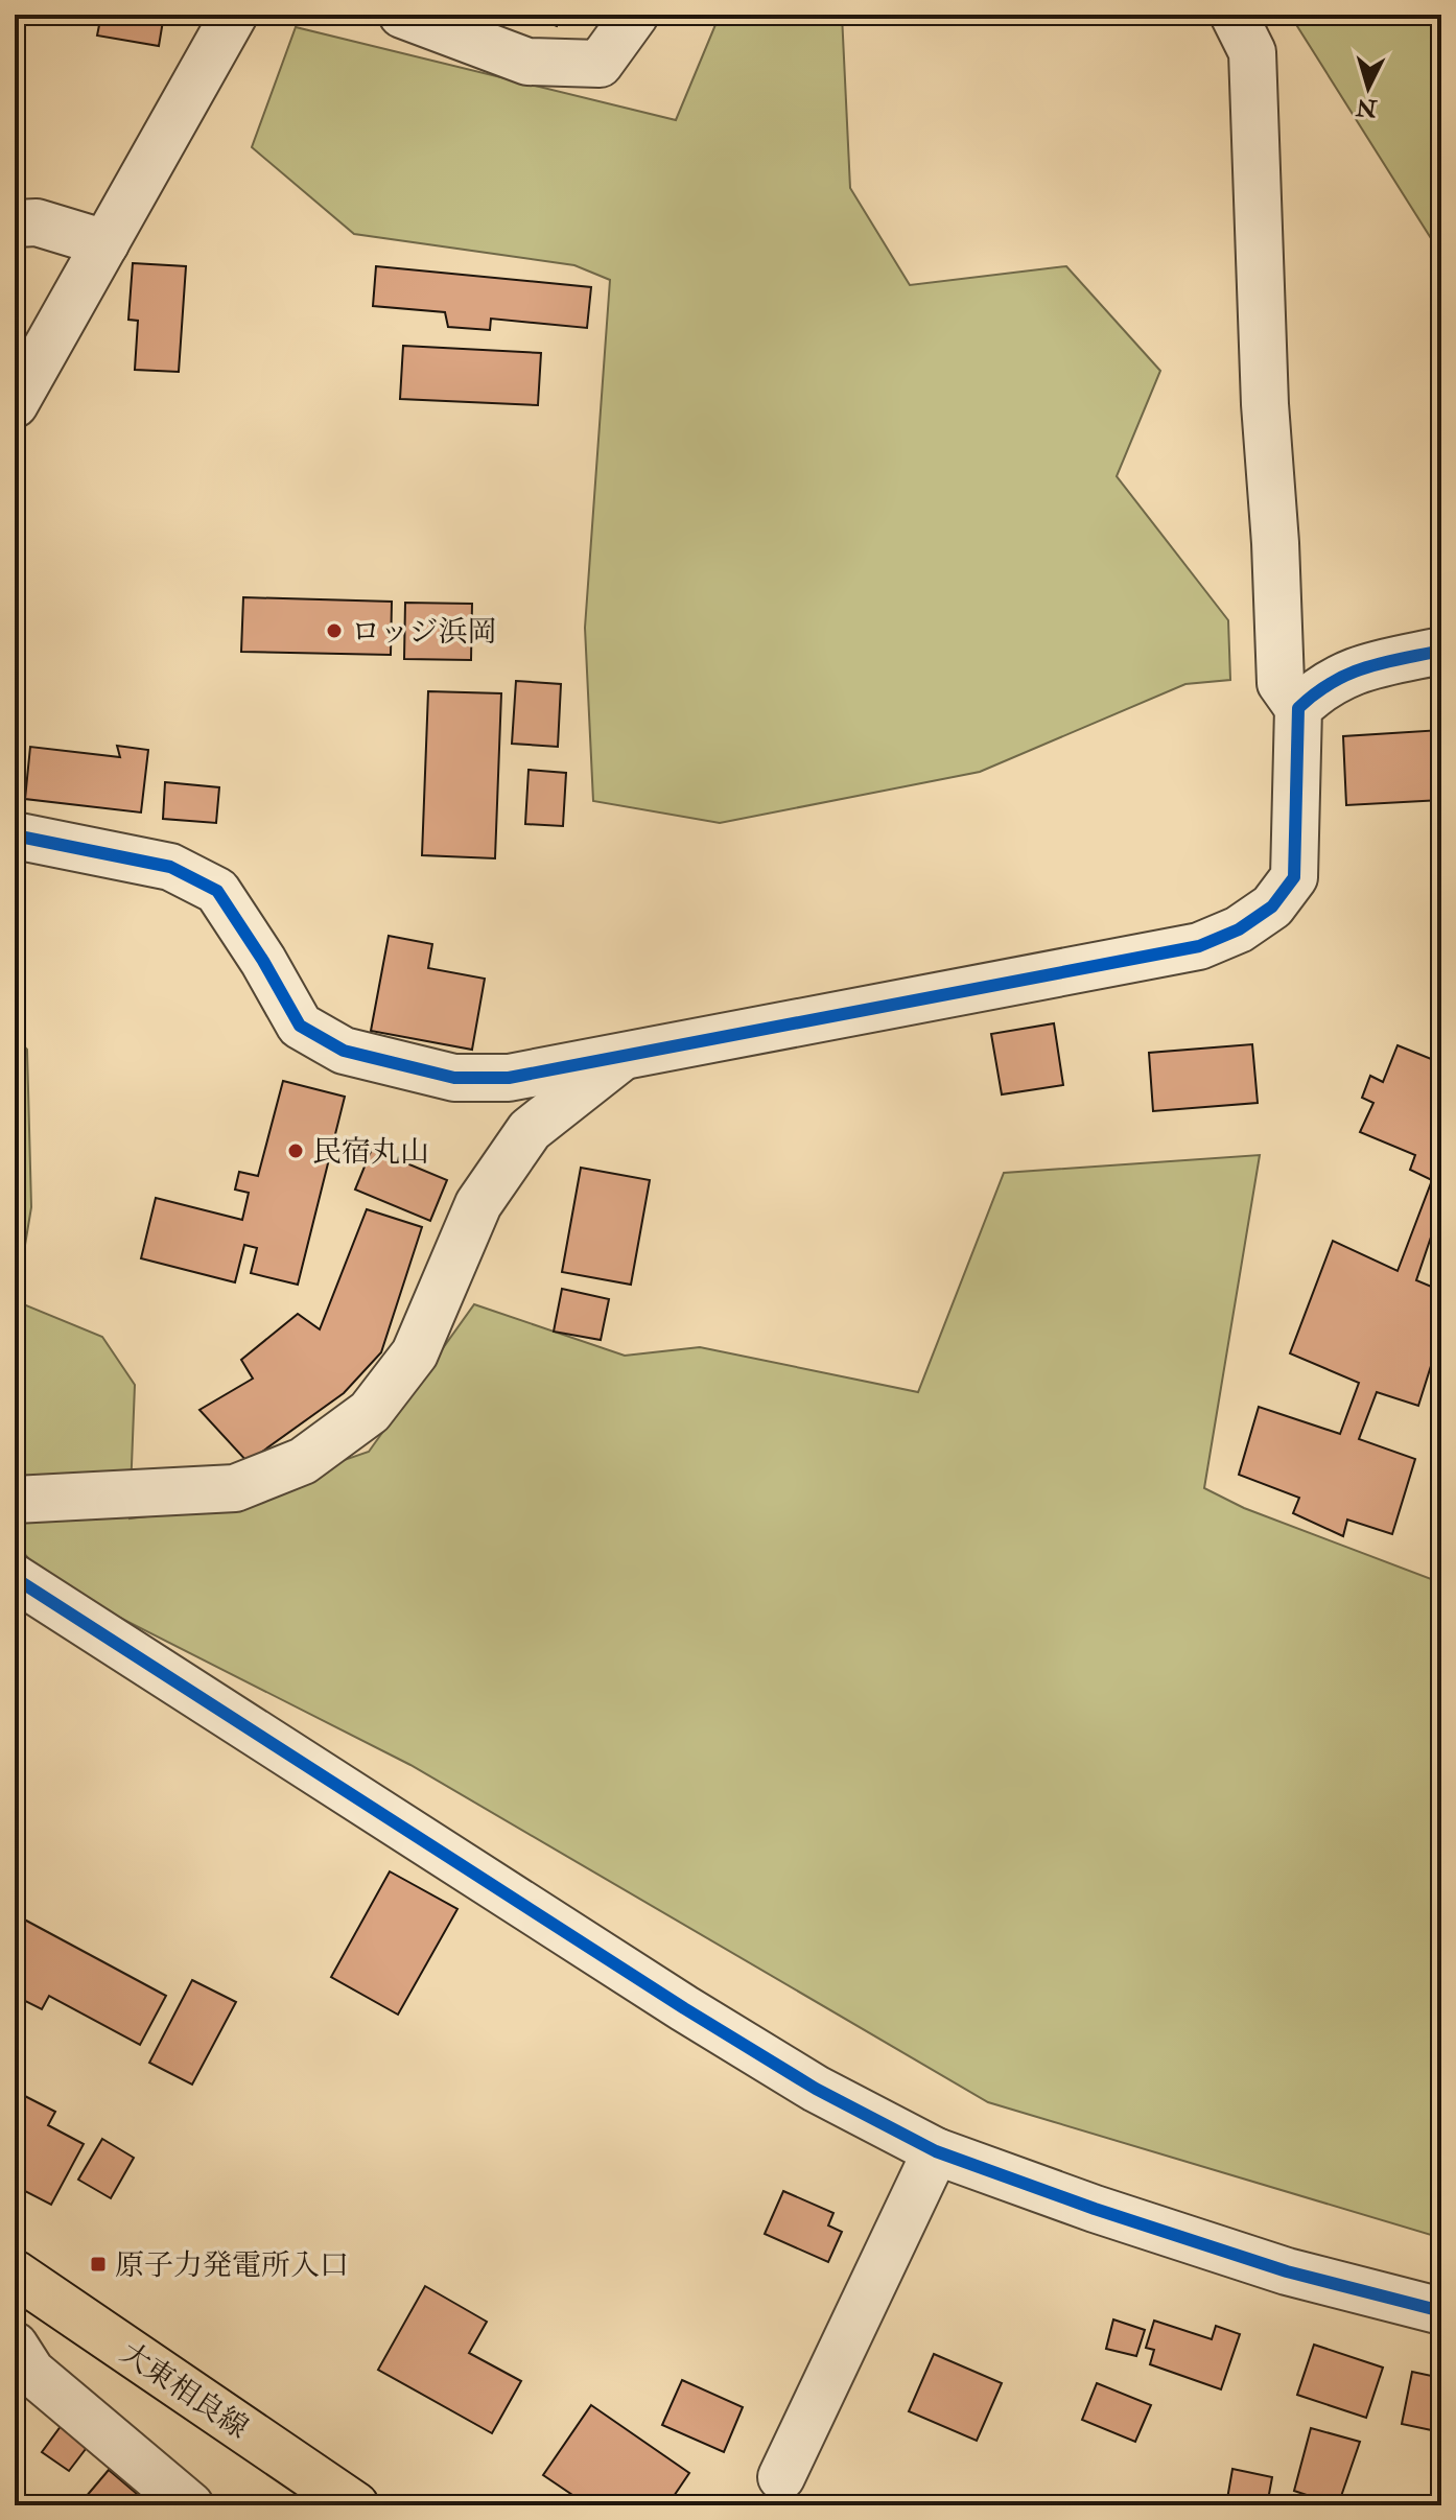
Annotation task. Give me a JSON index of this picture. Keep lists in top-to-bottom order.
{
  "streets": {
    "main road": ["大東相良線"]
  },
  "places": {
    "other": ["ロッジ浜岡", "民宿丸山"],
    "transit": ["原子力発電所入口"]
  },
  "north": "bottom"
}
